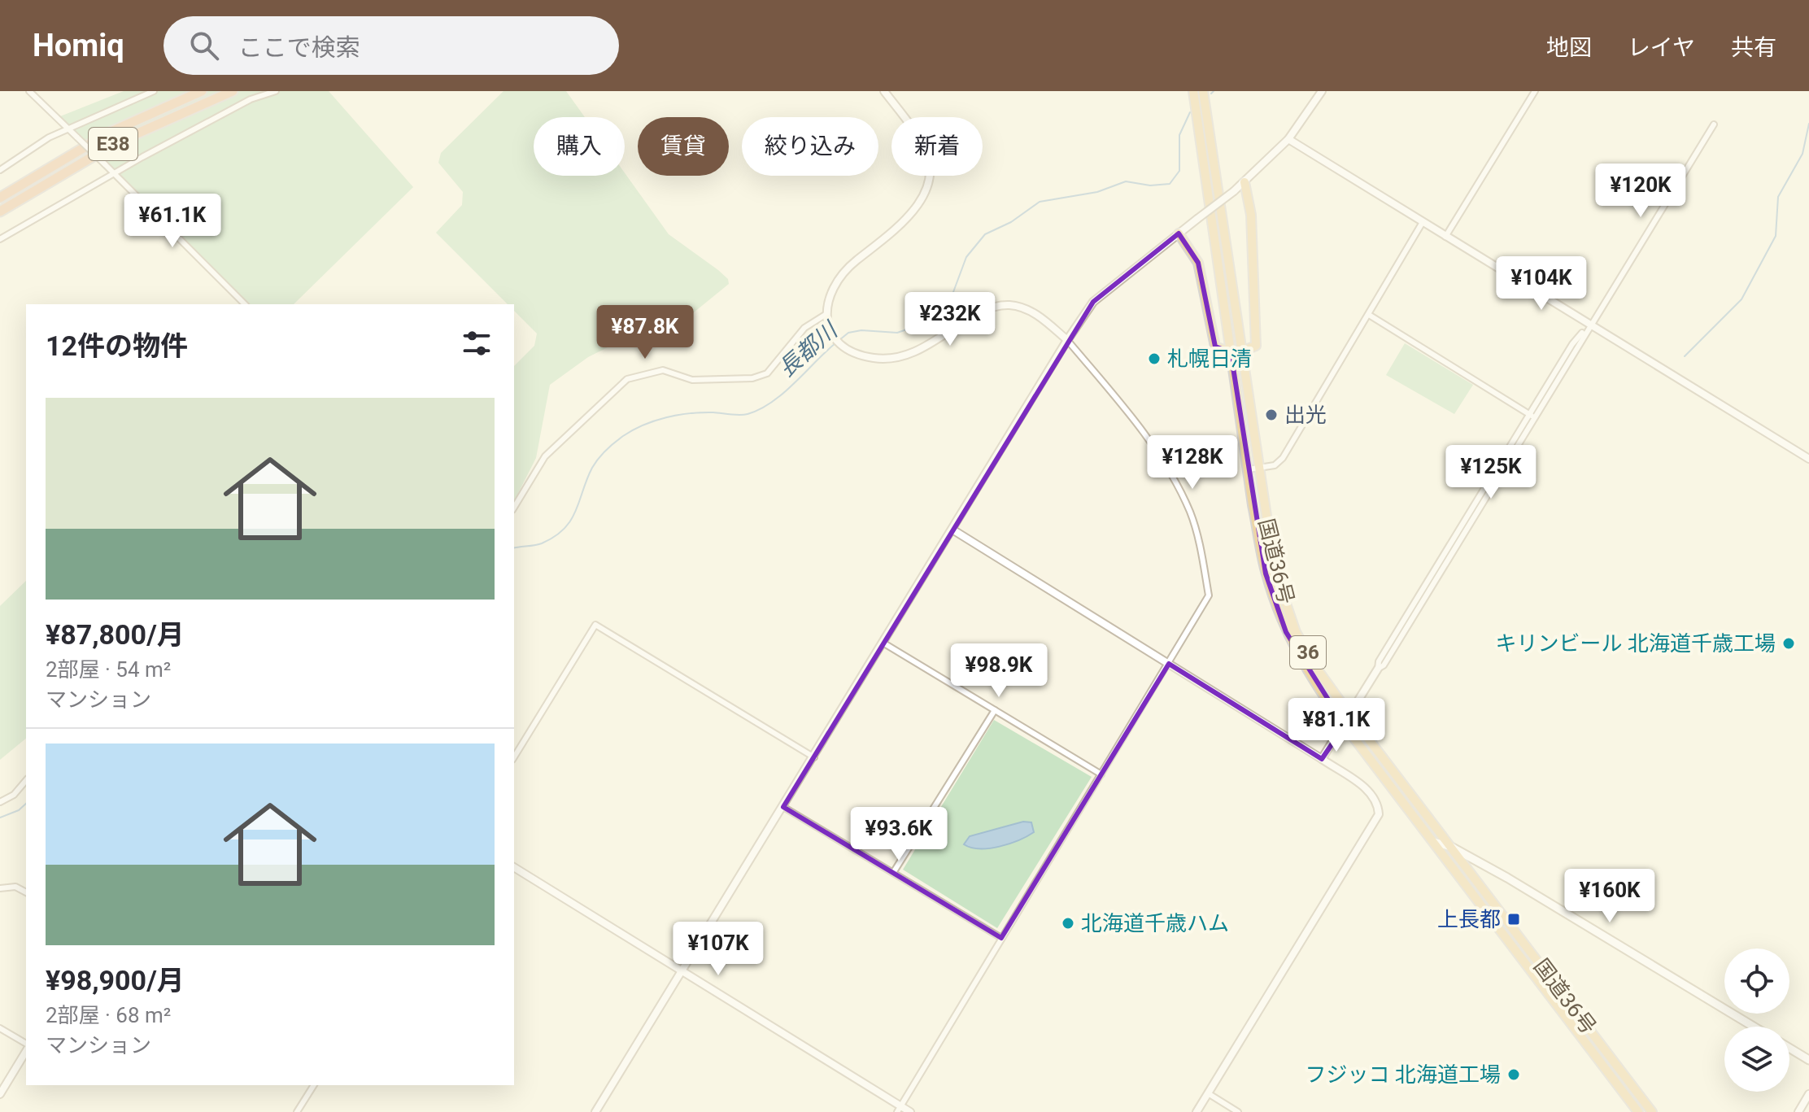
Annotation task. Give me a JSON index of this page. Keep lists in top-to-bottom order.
{
  "streets": {
    "highway": ["E38", "国道36号", "36"]
  },
  "water": ["長都川"],
  "places": {
    "other": [
      "札幌日清",
      "出光",
      "キリンビール 北海道千歳工場",
      "北海道千歳ハム",
      "フジッコ 北海道工場"
    ],
    "transit": ["上長都"]
  },
  "page": {
    "header": "Homiq",
    "search": "ここで検索",
    "nav": ["地図", "レイヤ", "共有"],
    "chip": [
      "購入",
      "賃貸",
      "絞り込み",
      "新着"
    ],
    "price": [
      "¥120K",
      "¥61.1K",
      "¥104K",
      "¥232K",
      "¥87.8K",
      "¥128K",
      "¥125K",
      "¥98.9K",
      "¥81.1K",
      "¥93.6K",
      "¥160K",
      "¥107K"
    ],
    "heading": "12件の物件",
    "list": [
      {
        "name": "¥87,800/月",
        "note": "2部屋 · 54 m² · マンション"
      },
      {
        "name": "¥98,900/月",
        "note": "2部屋 · 68 m² · マンション"
      }
    ]
  }
}
